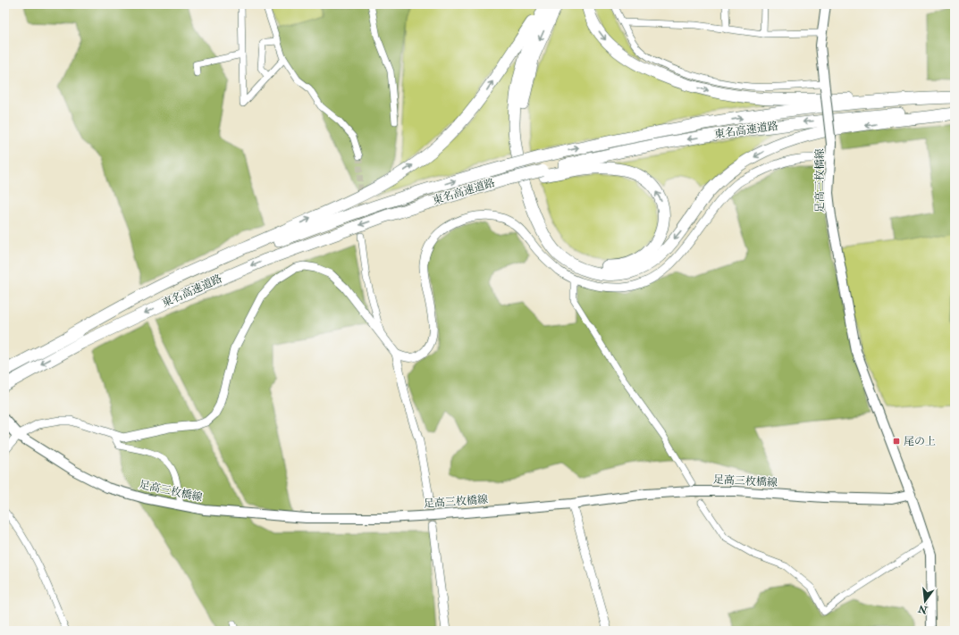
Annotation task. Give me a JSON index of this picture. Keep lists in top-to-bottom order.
{
  "streets": {
    "highway": ["東名高速道路"],
    "main road": ["足高三枚橋線"]
  },
  "places": {
    "transit": ["尾の上"]
  },
  "north": "bottom"
}
